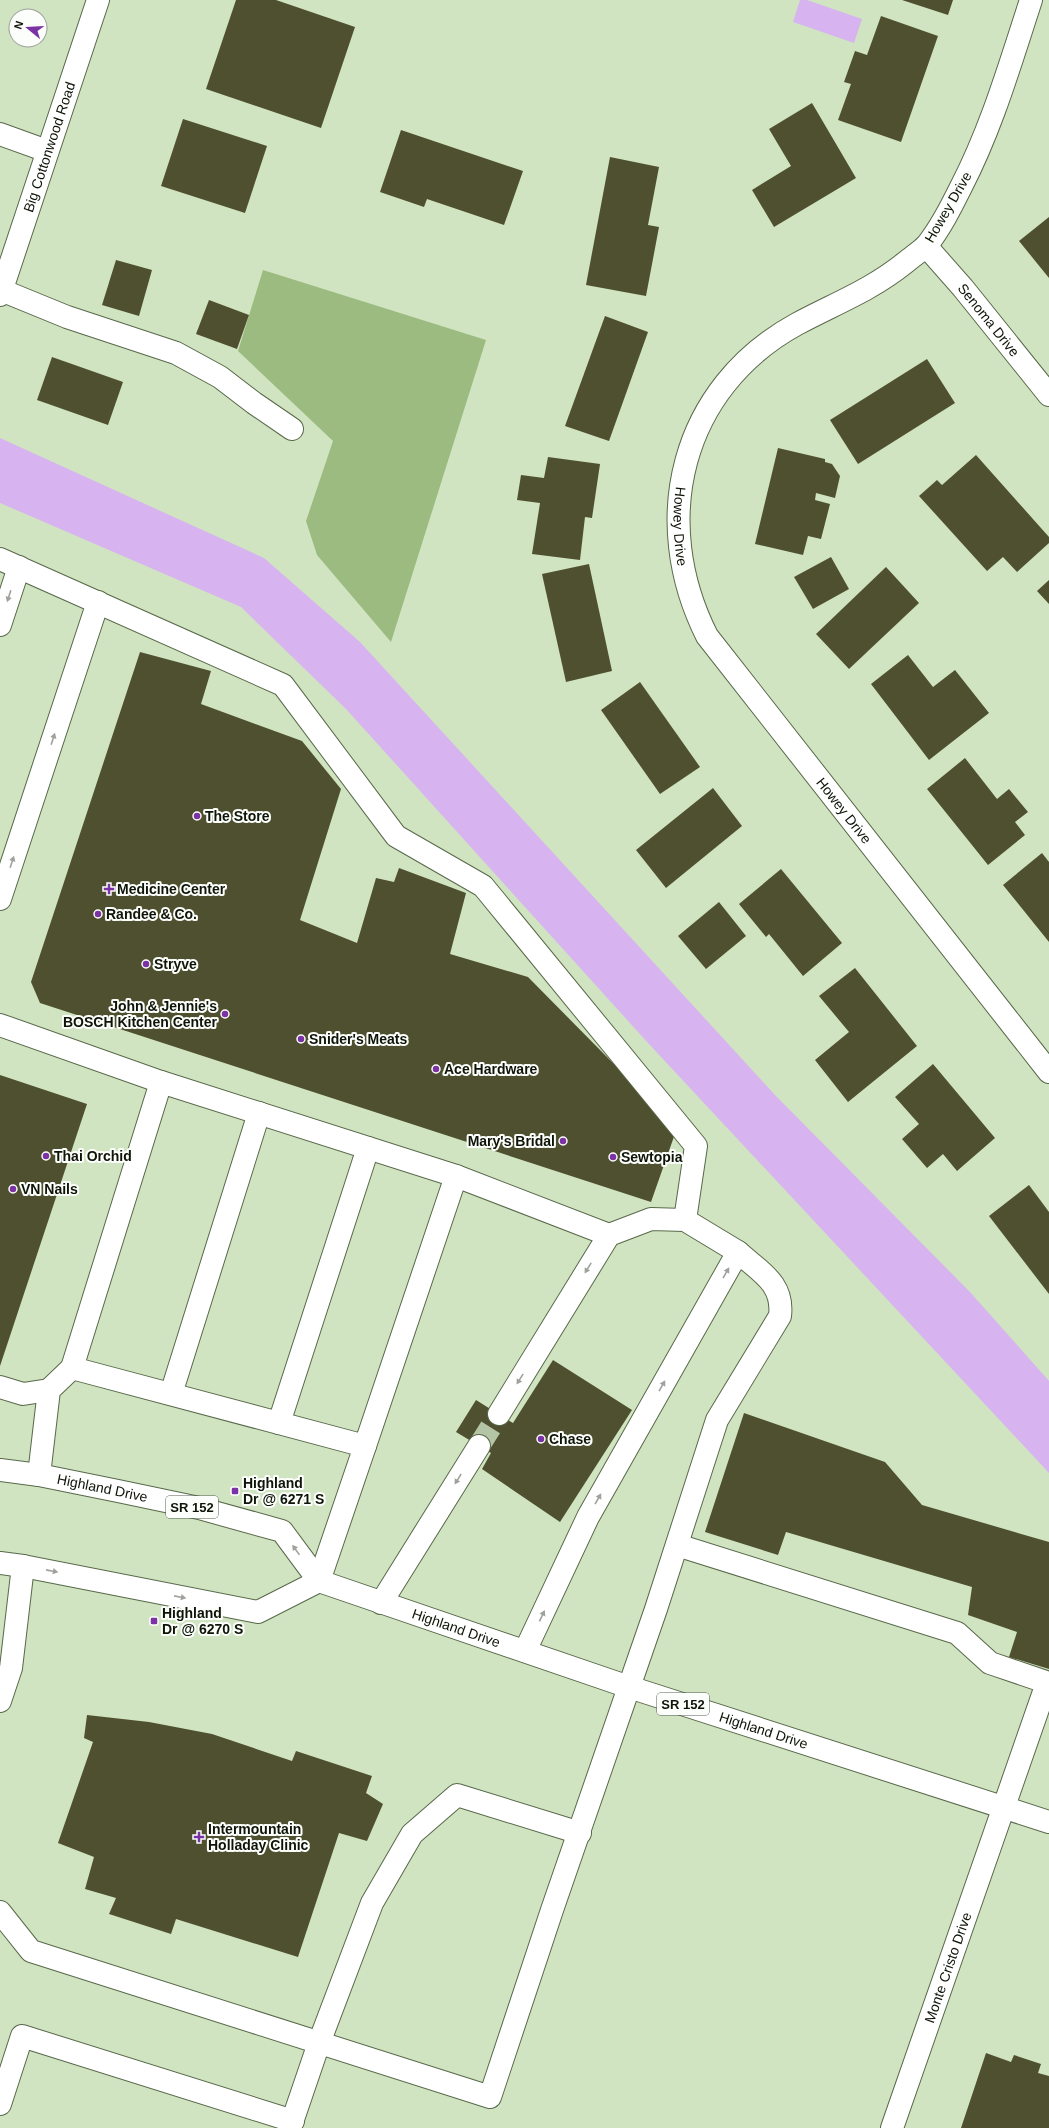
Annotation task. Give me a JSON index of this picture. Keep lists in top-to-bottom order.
{
  "streets": {
    "street": [
      "Big Cottonwood Road",
      "Howey Drive",
      "Senoma Drive",
      "Highland Drive",
      "SR 152",
      "Monte Cristo Drive"
    ]
  },
  "crossings": [
    ["Howey Drive", "Senoma Drive"],
    ["Highland Drive", "Monte Cristo Drive"]
  ],
  "places": {
    "other": [
      "The Store",
      "Randee & Co.",
      "Stryve",
      "John & Jennie's BOSCH Kitchen Center",
      "Snider's Meats",
      "Ace Hardware",
      "Mary's Bridal",
      "Thai Orchid",
      "Sewtopia",
      "VN Nails",
      "Chase"
    ],
    "health": ["Medicine Center", "Intermountain Holladay Clinic"],
    "transit": ["Highland Dr @ 6271 S", "Highland Dr @ 6270 S"]
  },
  "north": "left"
}
